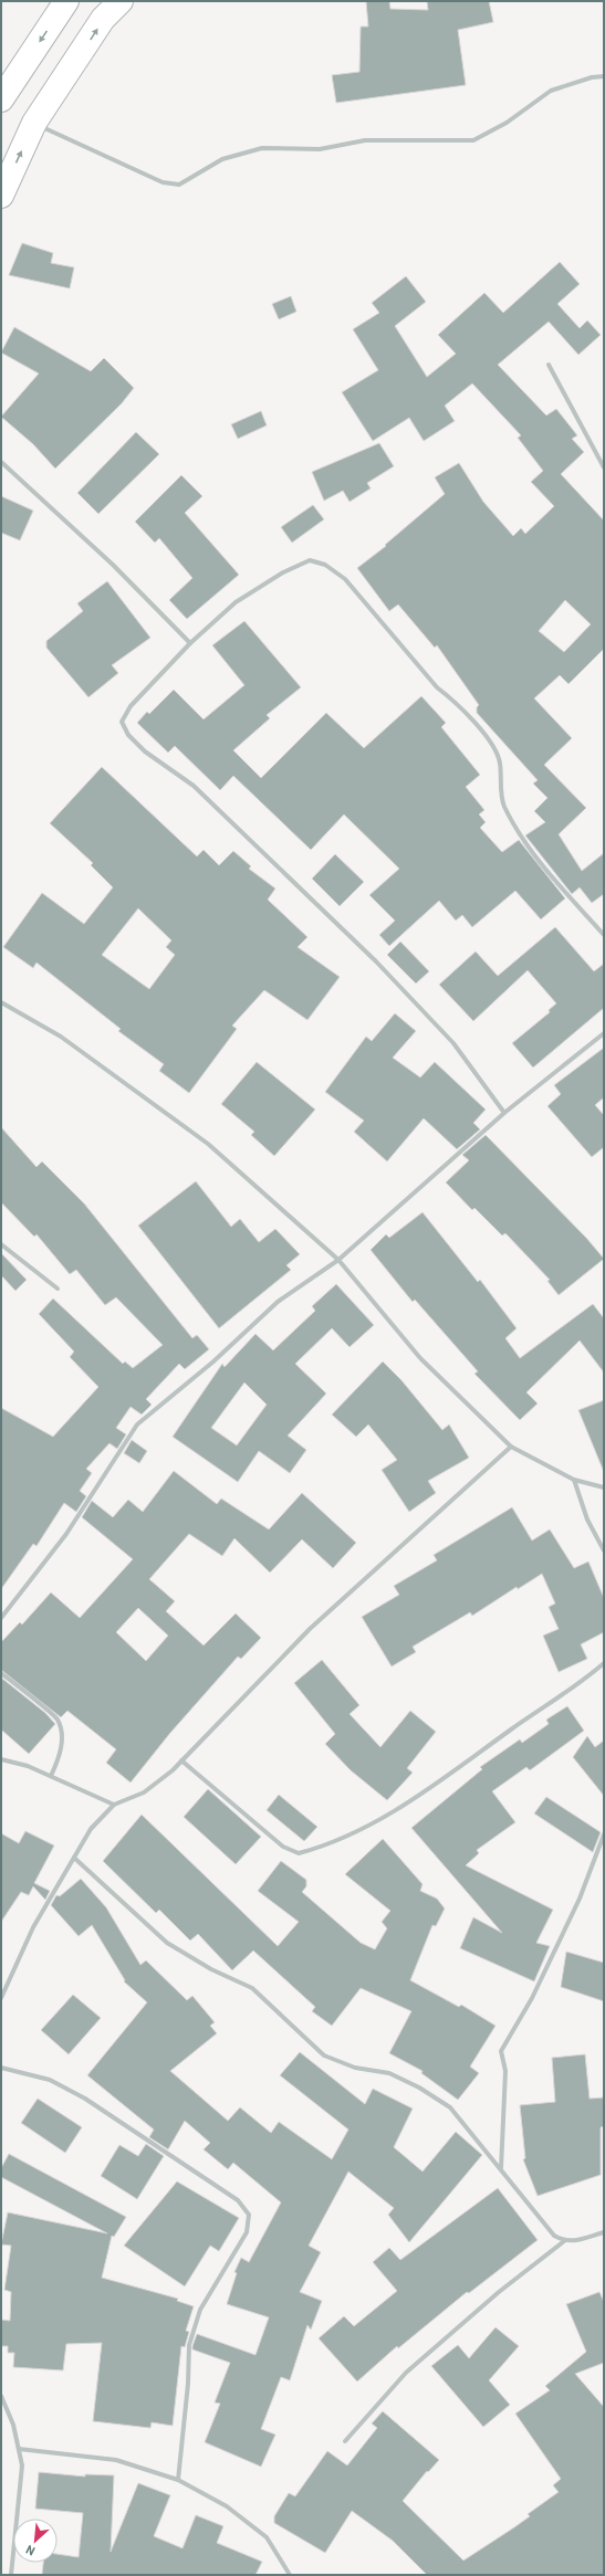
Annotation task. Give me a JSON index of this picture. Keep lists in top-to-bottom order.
{
  "north": "bottom left"
}
